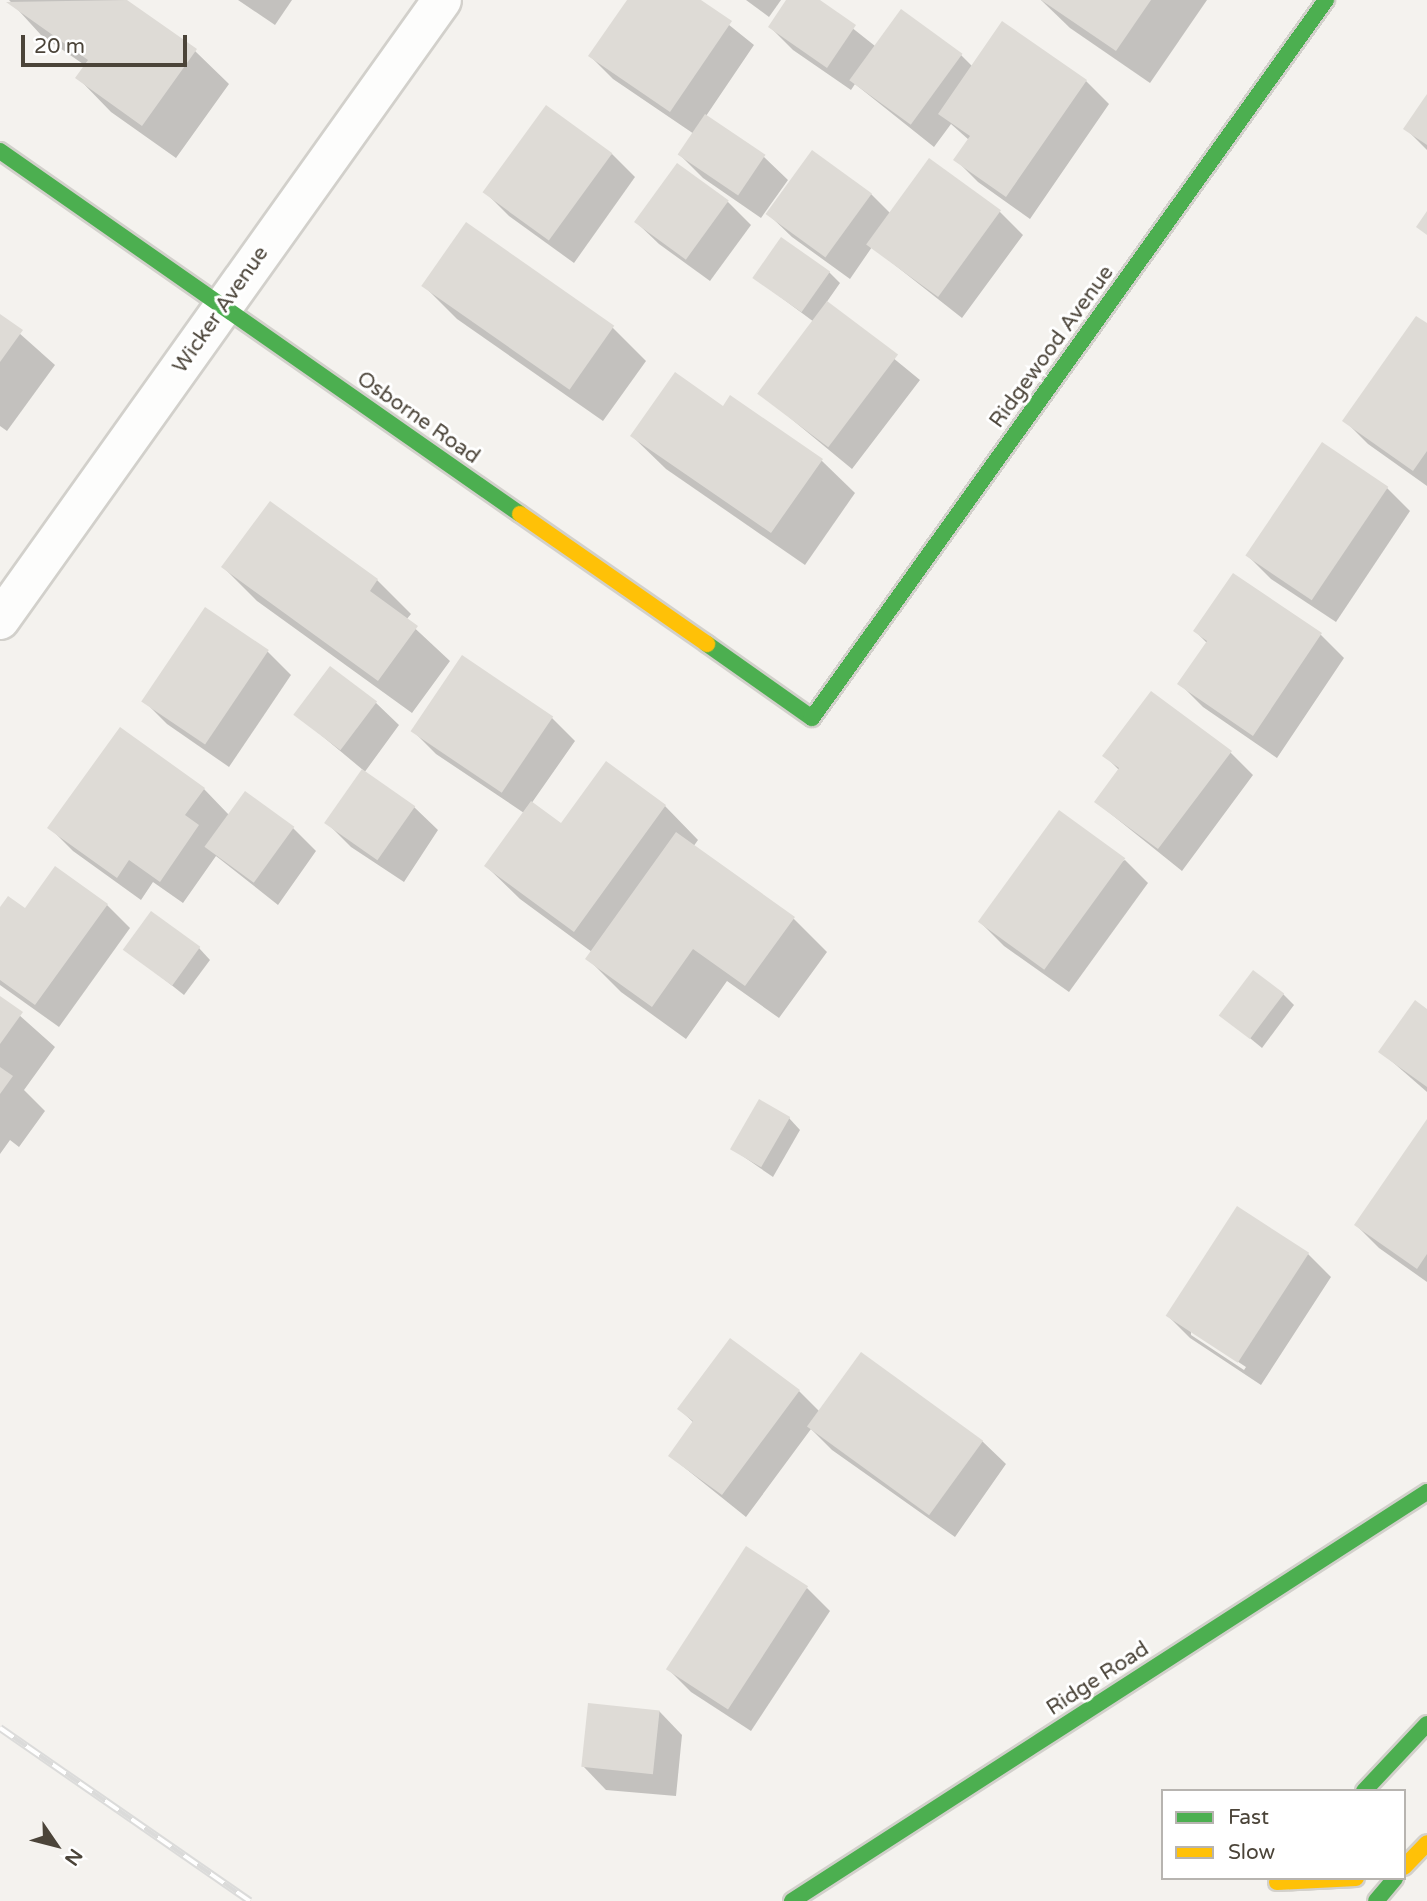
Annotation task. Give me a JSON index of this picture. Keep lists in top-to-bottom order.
{
  "streets": {
    "street": [
      "Wicker Avenue",
      "Ridgewood Avenue",
      "Osborne Road",
      "Ridge Road"
    ]
  },
  "crossings": [
    ["Wicker Avenue", "Osborne Road"],
    ["Ridgewood Avenue", "Osborne Road"]
  ],
  "legend": ["Fast", "Slow"],
  "scale_bar": "20 m",
  "north": "bottom right"
}
